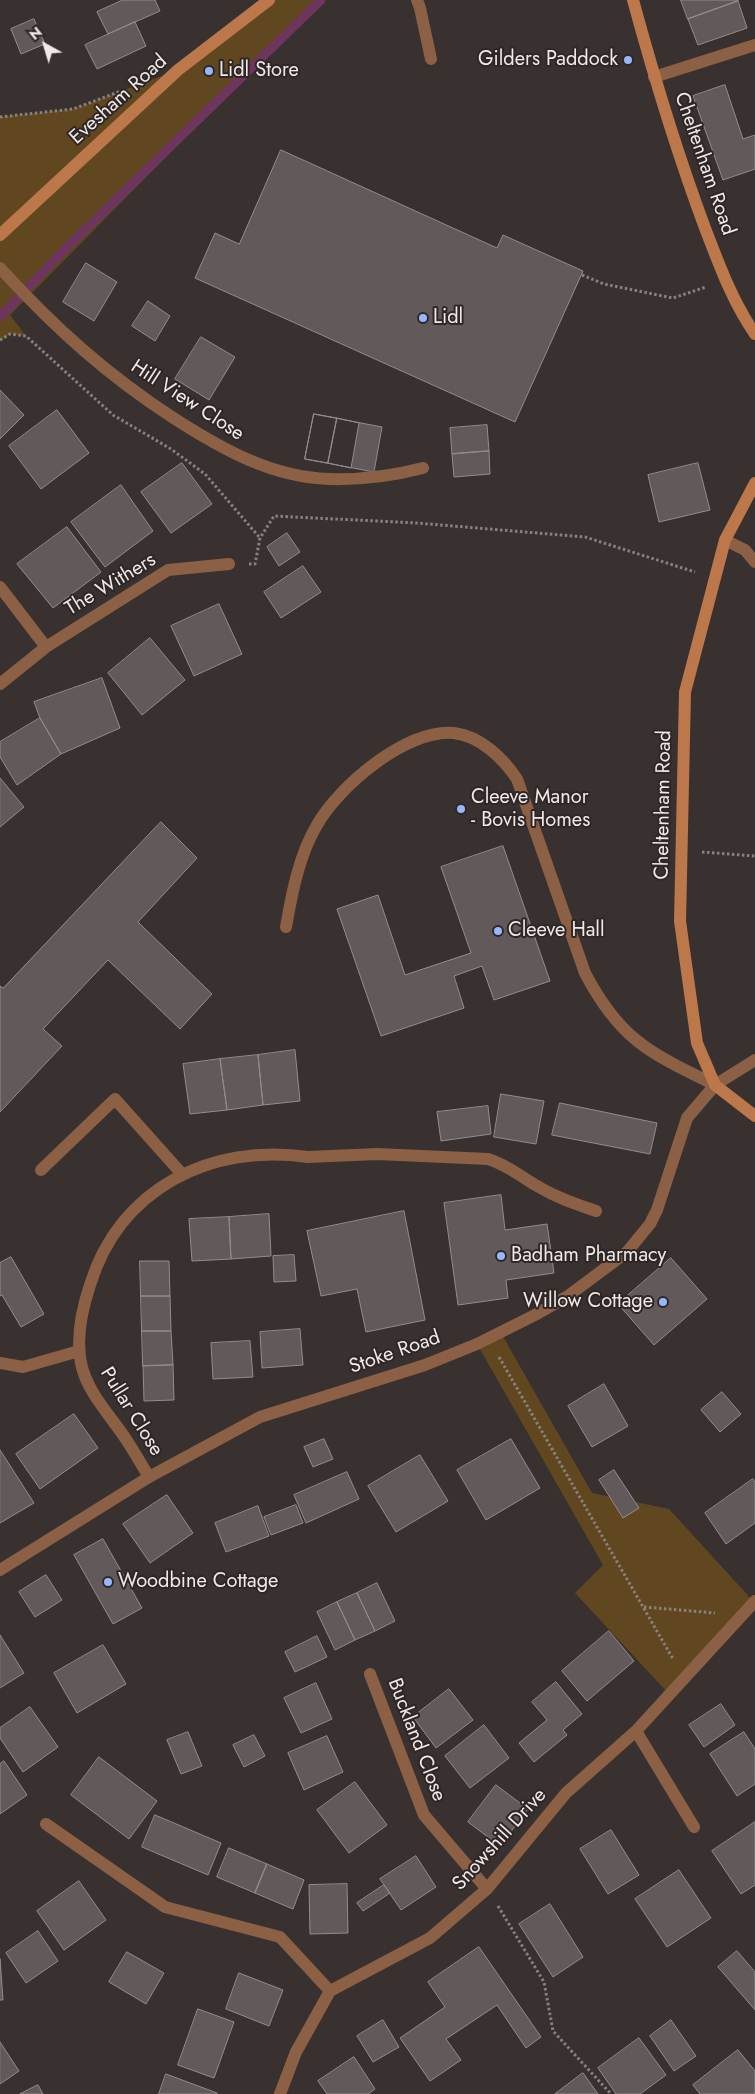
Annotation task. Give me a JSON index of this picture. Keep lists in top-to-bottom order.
{
  "streets": {
    "street": [
      "Evesham Road",
      "Cheltenham Road",
      "Hill View Close",
      "The Withers",
      "Stoke Road",
      "Pullar Close",
      "Buckland Close",
      "Snowshill Drive"
    ]
  },
  "crossings": [
    ["Cheltenham Road", "Stoke Road"],
    ["Stoke Road", "Pullar Close"],
    ["Buckland Close", "Snowshill Drive"]
  ],
  "places": [
    "Gilders Paddock",
    "Lidl Store",
    "Lidl",
    "Cleeve Manor - Bovis Homes",
    "Cleeve Hall",
    "Badham Pharmacy",
    "Willow Cottage",
    "Woodbine Cottage"
  ],
  "north": "top left"
}
